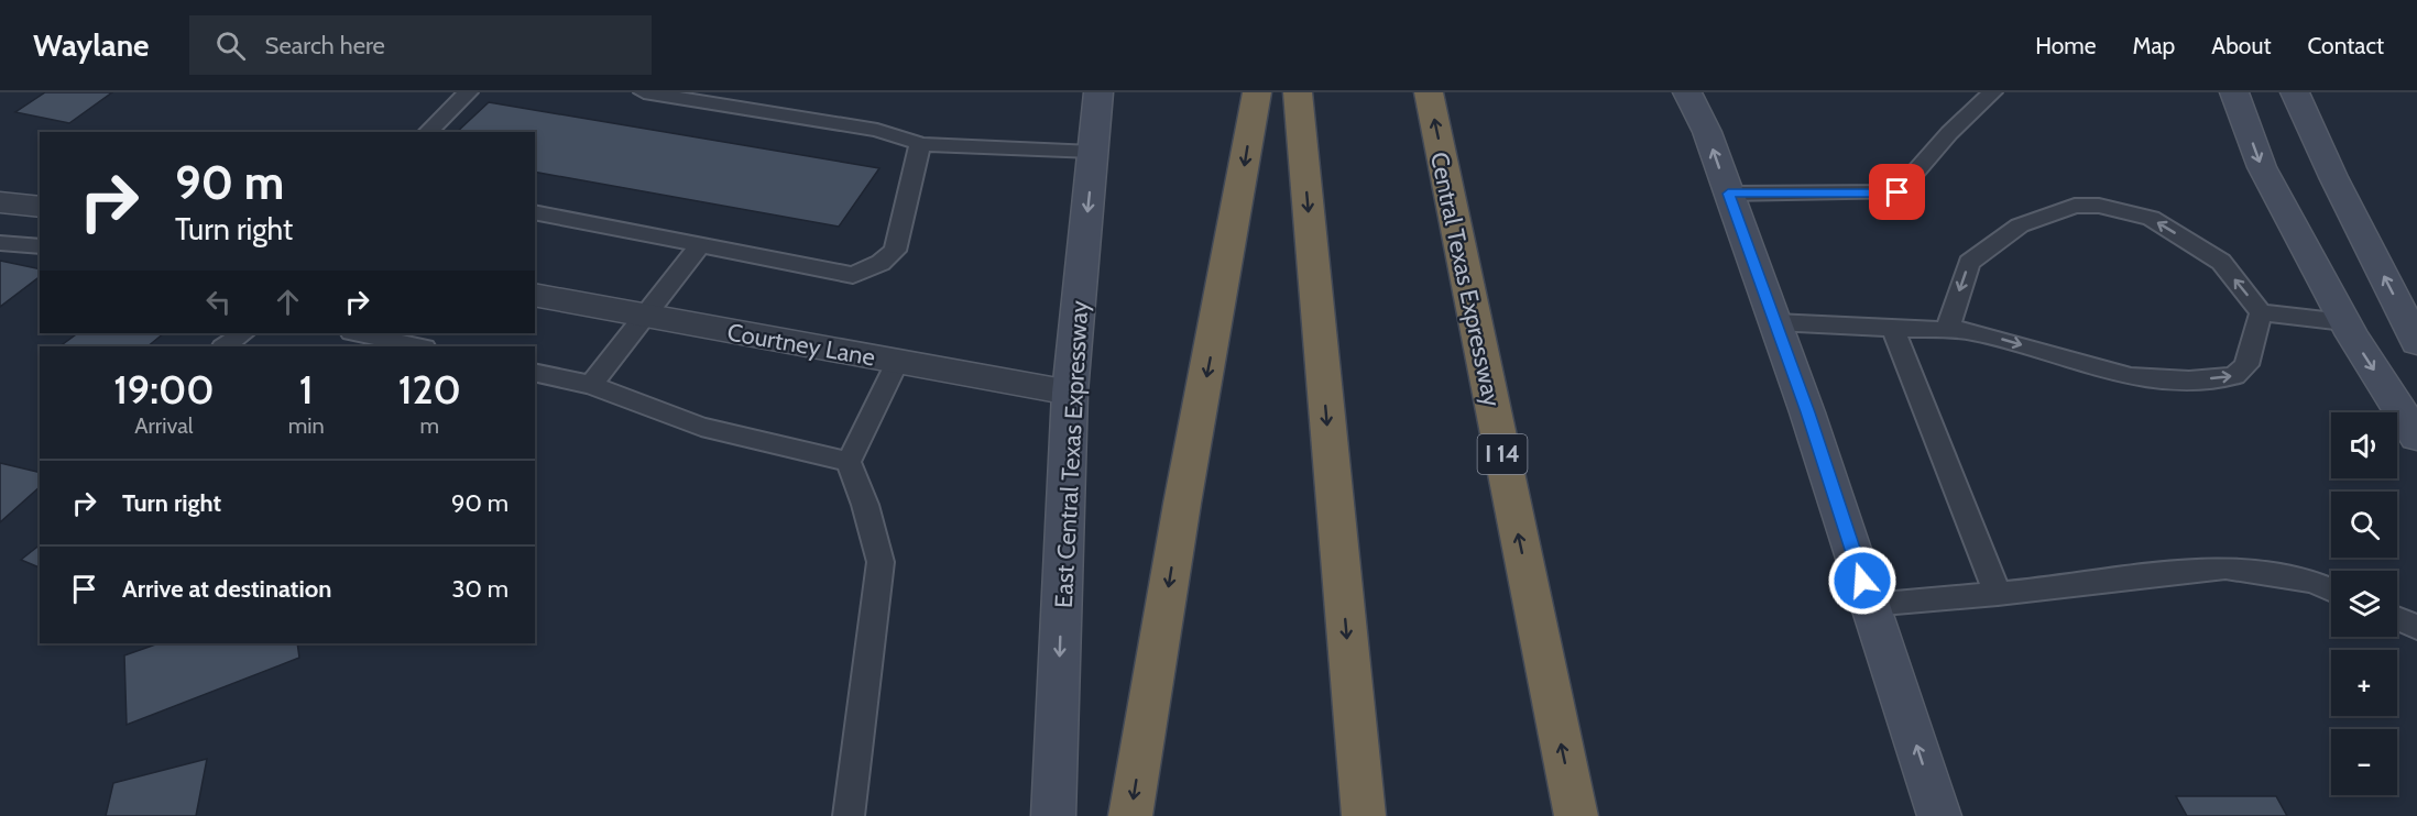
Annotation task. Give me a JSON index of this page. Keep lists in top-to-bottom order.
{
  "streets": {
    "highway": ["Central Texas Expressway", "I 14"],
    "main road": ["East Central Texas Expressway"],
    "street": ["Courtney Lane"]
  },
  "crossings": [
    ["Courtney Lane", "East Central Texas Expressway"]
  ],
  "one_way": ["East Central Texas Expressway"],
  "page": {
    "header": "Waylane",
    "search": "Search here",
    "nav": [
      "Home",
      "Map",
      "About",
      "Contact"
    ],
    "turn": ["90 m", "Turn right"],
    "eta": [
      "19:00",
      "Arrival",
      "1",
      "min",
      "120",
      "m"
    ],
    "map_buttons": ["+", "−"],
    "list": [
      {
        "name": "Turn right",
        "value": "90 m"
      },
      {
        "name": "Arrive at destination",
        "value": "30 m"
      }
    ]
  }
}
